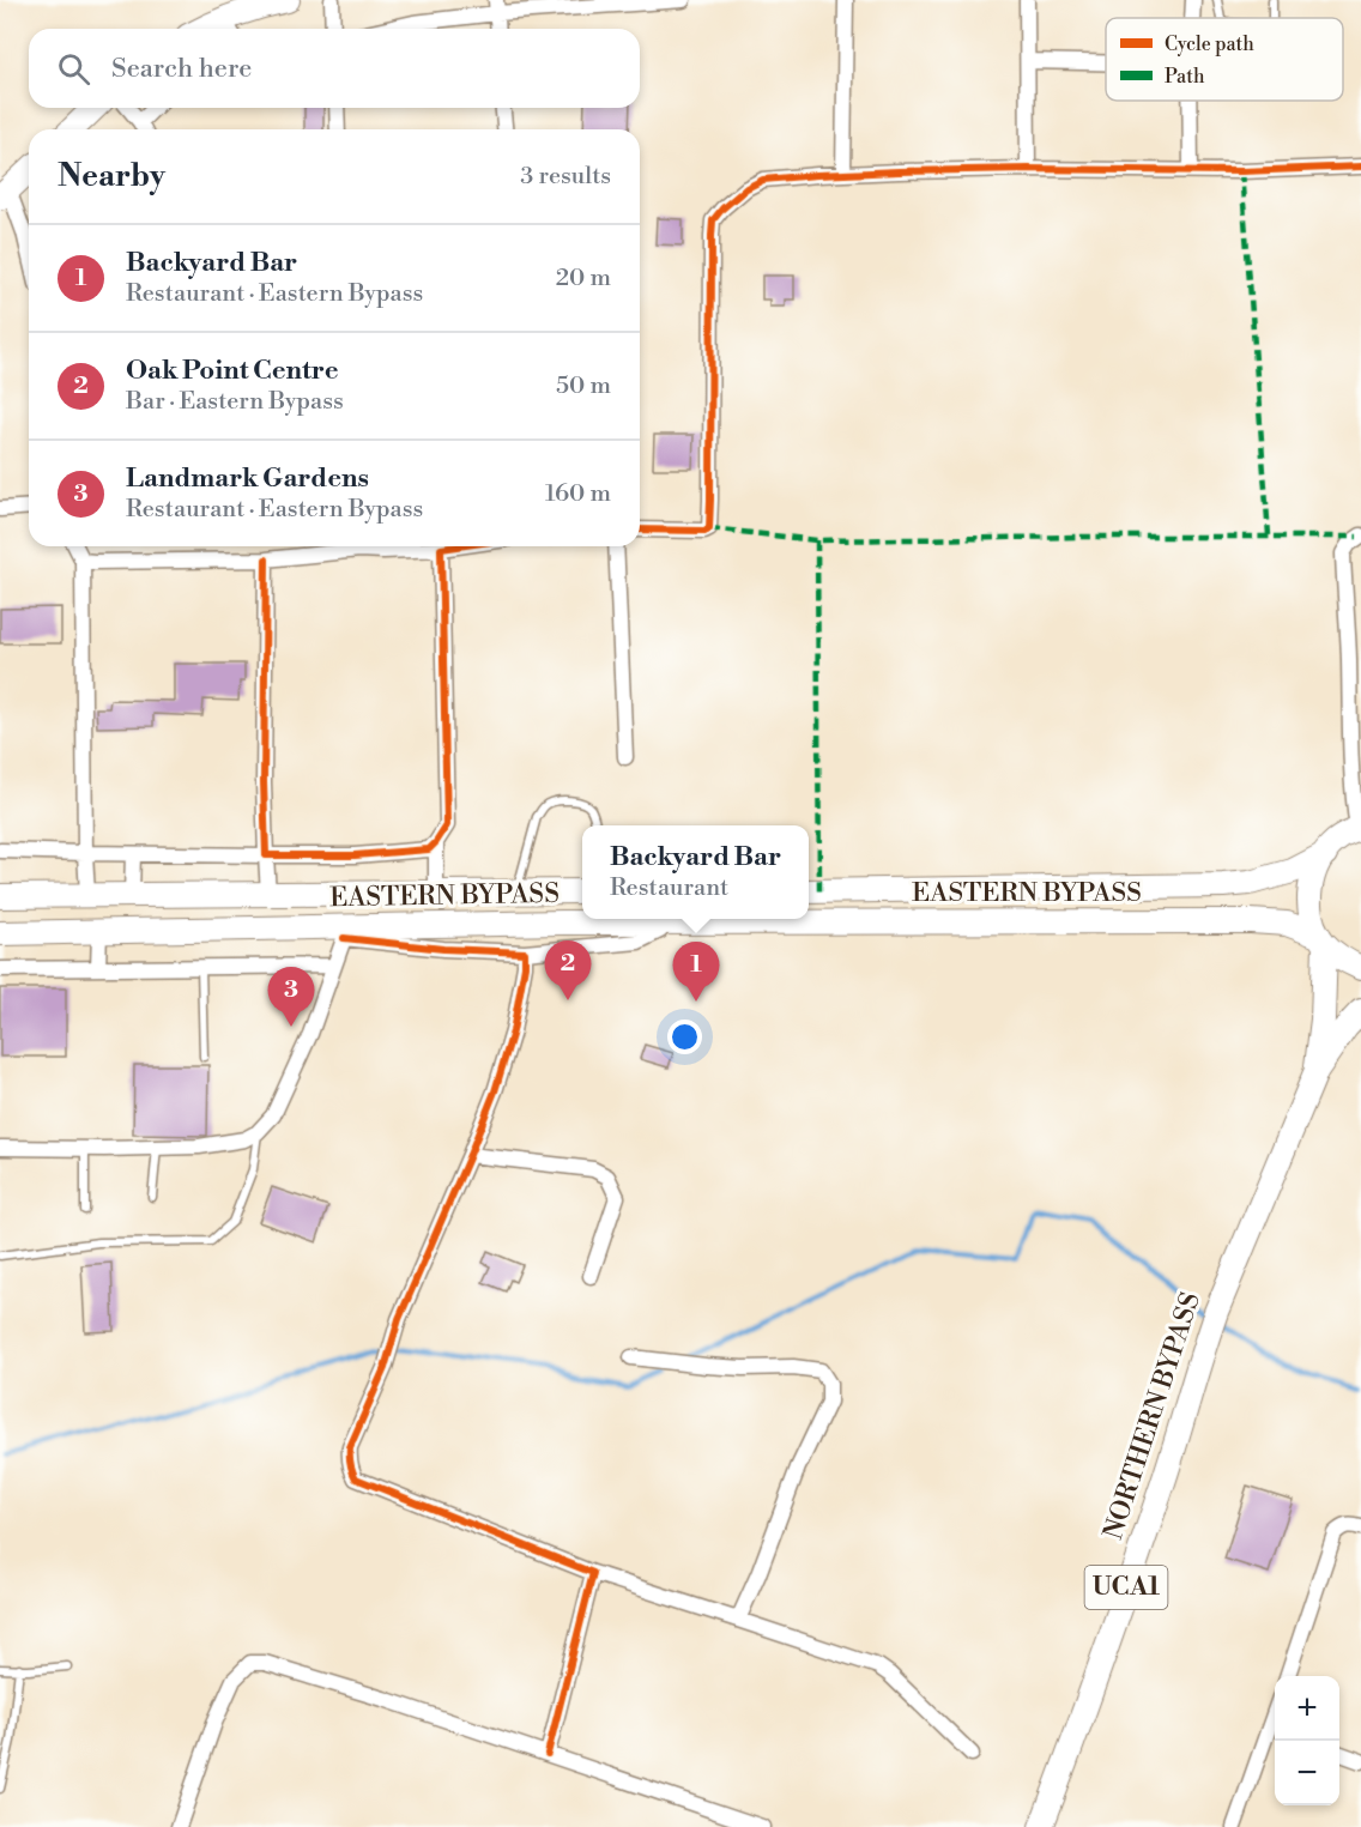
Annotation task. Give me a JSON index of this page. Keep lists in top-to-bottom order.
{
  "streets": {
    "main road": ["EASTERN BYPASS", "NORTHERN BYPASS", "UCA1"]
  },
  "crossings": [
    ["EASTERN BYPASS", "UCA1"],
    ["NORTHERN BYPASS", "UCA1"]
  ],
  "legend": ["Cycle path", "Path"],
  "page": {
    "search": "Search here",
    "heading": ["Nearby", "3 results"],
    "list": [
      {
        "mark": "1",
        "name": "Backyard Bar",
        "note": "Restaurant · Eastern Bypass",
        "value": "20 m"
      },
      {
        "mark": "2",
        "name": "Oak Point Centre",
        "note": "Bar · Eastern Bypass",
        "value": "50 m"
      },
      {
        "mark": "3",
        "name": "Landmark Gardens",
        "note": "Restaurant · Eastern Bypass",
        "value": "160 m"
      }
    ],
    "popup": ["Backyard Bar", "Restaurant"],
    "pins": ["2", "1", "3"],
    "map_buttons": ["+", "−"]
  }
}
